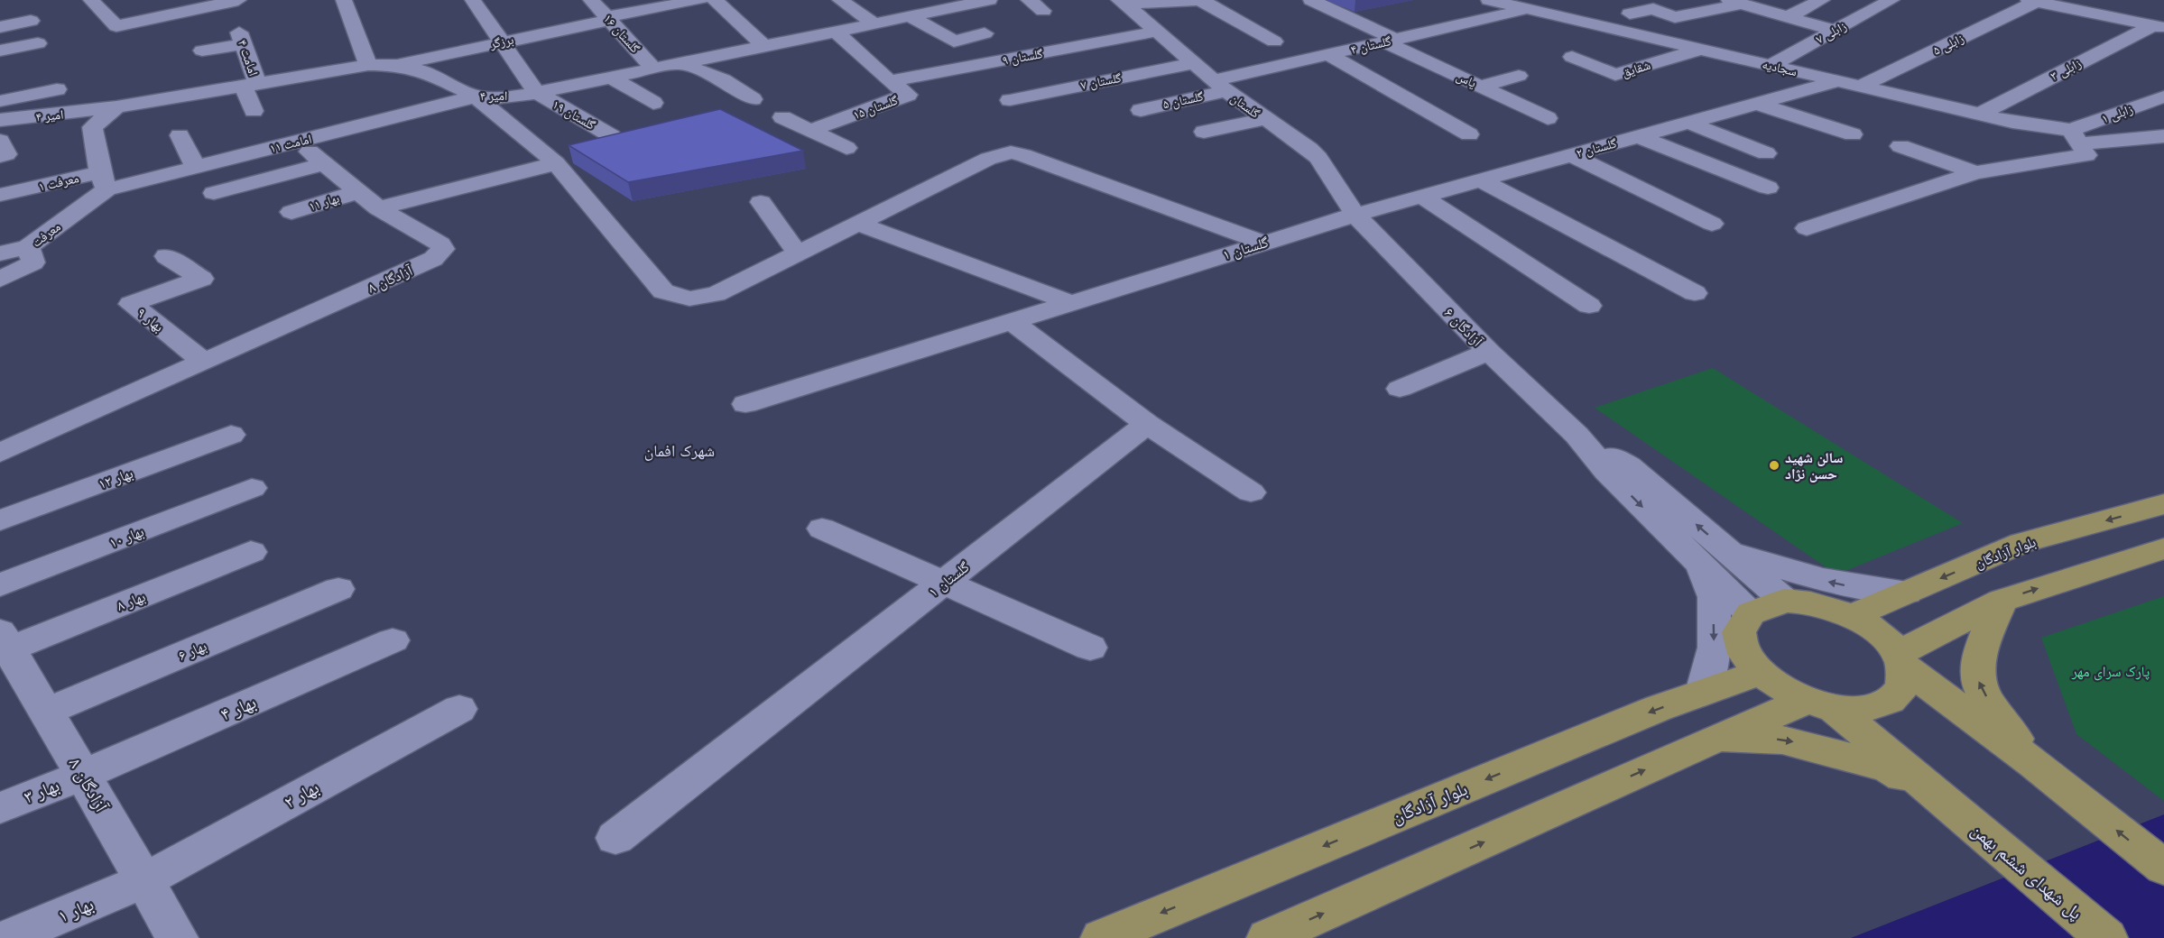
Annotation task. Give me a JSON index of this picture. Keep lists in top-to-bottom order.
{
  "streets": {
    "main road": ["بلوار آزادگان", "پل شهدای ششم بهمن"],
    "street": [
      "زابلی ۷",
      "گلستان ۱۶",
      "برزگر",
      "زابلی ۵",
      "گلستان ۴",
      "گلستان ۹",
      "امامت ۴",
      "سجادیه",
      "شقایق",
      "زابلی ۳",
      "یاس",
      "گلستان ۷",
      "امیر ۴",
      "گلستان ۵",
      "گلستان",
      "گلستان ۱۵",
      "زابلی ۱",
      "گلستان ۱۹",
      "امامت ۱۱",
      "گلستان ۲",
      "معرفت ۱",
      "بهار ۱۱",
      "معرفت",
      "گلستان ۱",
      "آزادگان ۸",
      "بهار ۹",
      "آزادگان ۶",
      "بهار ۱۲",
      "بهار ۱۰",
      "بهار ۸",
      "بهار ۶",
      "بهار ۴",
      "بهار ۳",
      "بهار ۲",
      "بهار ۱"
    ]
  },
  "crossings": [
    ["زابلی ۷", "سجادیه"],
    ["گلستان ۱۶", "برزگر"],
    ["گلستان ۱۶", "امیر ۴"],
    ["برزگر", "امیر ۴"],
    ["زابلی ۵", "سجادیه"],
    ["گلستان ۴", "سجادیه"],
    ["گلستان ۴", "یاس"],
    ["گلستان ۴", "گلستان ۵"],
    ["گلستان ۴", "گلستان"],
    ["گلستان ۹", "گلستان"],
    ["گلستان ۹", "گلستان ۱۵"],
    ["امامت ۴", "امیر ۴"],
    ["سجادیه", "شقایق"],
    ["سجادیه", "زابلی ۳"],
    ["سجادیه", "زابلی ۱"],
    ["سجادیه", "گلستان ۲"],
    ["گلستان ۷", "گلستان"],
    ["امیر ۴", "گلستان ۱۵"],
    ["امیر ۴", "گلستان ۱۹"],
    ["امیر ۴", "امامت ۱۱"],
    ["گلستان ۵", "گلستان"],
    ["گلستان", "گلستان ۲"],
    ["گلستان", "گلستان ۱"],
    ["گلستان", "آزادگان ۶"],
    ["امامت ۱۱", "معرفت ۱"],
    ["امامت ۱۱", "معرفت"],
    ["گلستان ۲", "گلستان ۱"],
    ["گلستان ۲", "آزادگان ۶"],
    ["معرفت ۱", "معرفت"],
    ["گلستان ۱", "آزادگان ۶"],
    ["آزادگان ۸", "بهار ۹"],
    ["آزادگان ۸", "بهار ۸"],
    ["آزادگان ۸", "بهار ۶"],
    ["آزادگان ۸", "بهار ۴"],
    ["آزادگان ۸", "بهار ۳"],
    ["آزادگان ۸", "بهار ۲"],
    ["آزادگان ۸", "بهار ۱"],
    ["آزادگان ۶", "بلوار آزادگان"],
    ["بهار ۴", "بهار ۳"],
    ["بهار ۲", "بهار ۱"]
  ],
  "districts": ["شهرک افمان"],
  "parks": ["پارک سرای مهر"],
  "places": ["سالن شهید حسن نژاد"]
}
